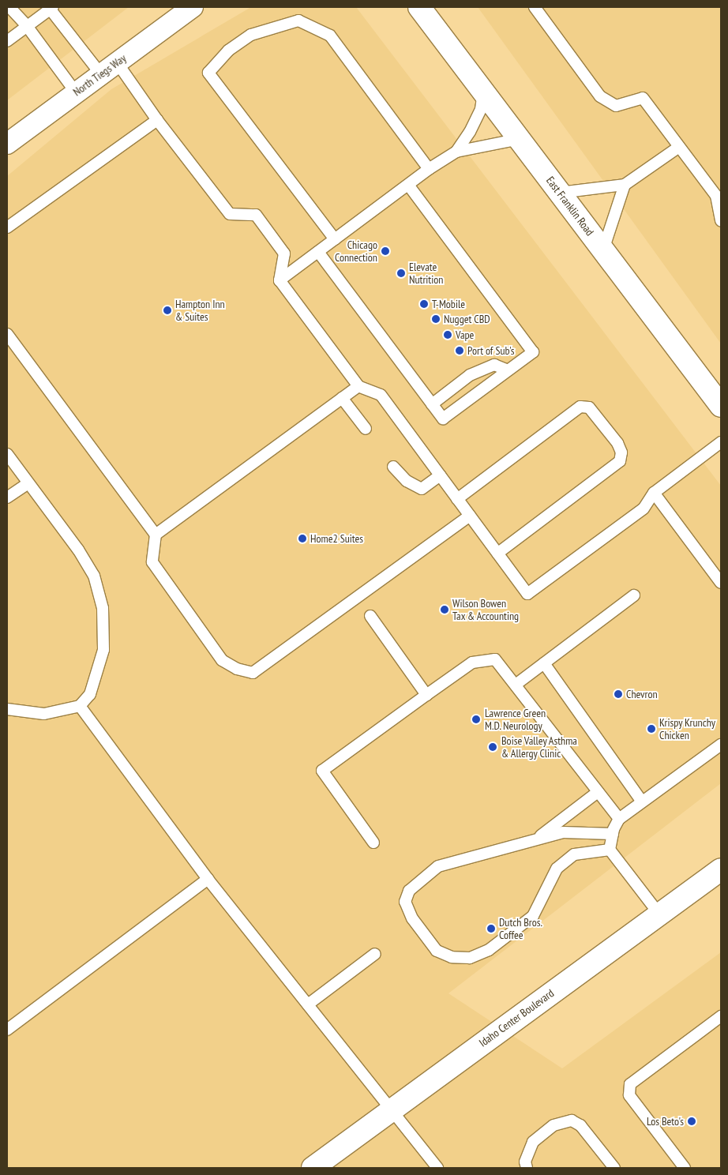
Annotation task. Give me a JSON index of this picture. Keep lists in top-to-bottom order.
{
  "streets": {
    "main road": ["East Franklin Road", "Idaho Center Boulevard"],
    "street": ["North Tiegs Way"]
  },
  "places": [
    "Chicago Connection",
    "Elevate Nutrition",
    "T-Mobile",
    "Hampton Inn & Suites",
    "Nugget CBD",
    "Vape",
    "Port of Sub's",
    "Home2 Suites",
    "Wilson Bowen Tax & Accounting",
    "Chevron",
    "Lawrence Green M.D. Neurology",
    "Krispy Krunchy Chicken",
    "Boise Valley Asthma & Allergy Clinic",
    "Dutch Bros. Coffee",
    "Los Beto's"
  ]
}
